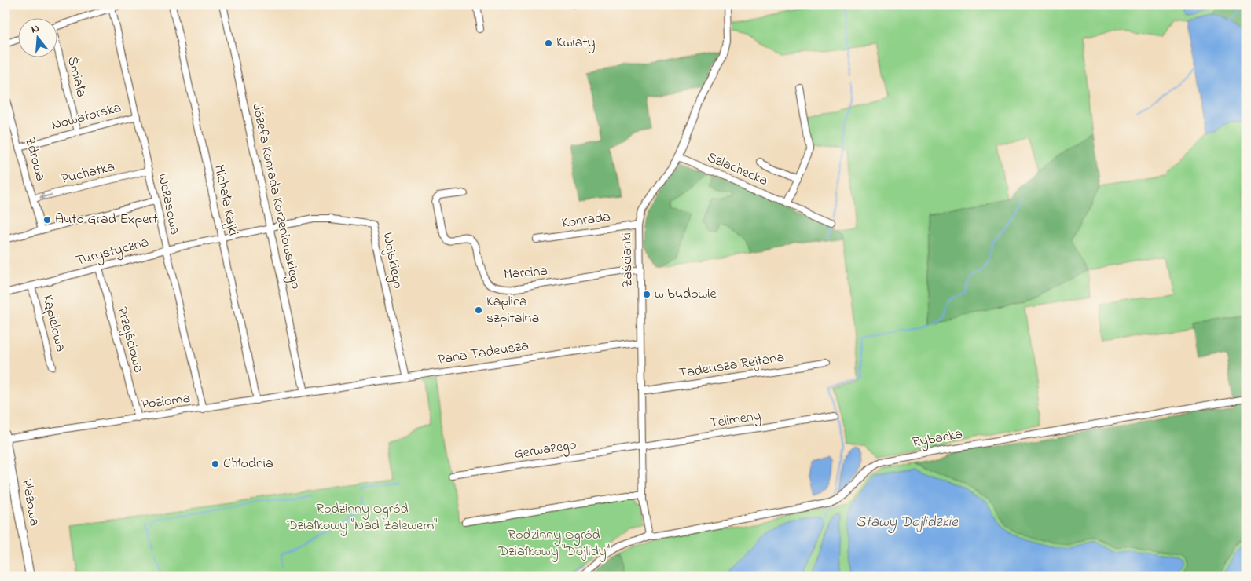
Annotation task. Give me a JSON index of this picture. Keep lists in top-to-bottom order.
{
  "streets": {
    "street": [
      "Śmiała",
      "Nowatorska",
      "Zdrowa",
      "Szlachecka",
      "Puchatka",
      "Józefa Konrada Korzeniowskiego",
      "Michała Kajki",
      "Wczasowa",
      "Konrada",
      "Turystyczna",
      "Zaścianki",
      "Wojskiego",
      "Marcina",
      "Kąpielowa",
      "Przejściowa",
      "Pana Tadeusza",
      "Tadeusza Rejtana",
      "Pozioma",
      "Telimeny",
      "Rybacka",
      "Gerwazego",
      "Plażowa"
    ]
  },
  "crossings": [
    ["Śmiała", "Nowatorska"],
    ["Nowatorska", "Zdrowa"],
    ["Nowatorska", "Wczasowa"],
    ["Zdrowa", "Puchatka"],
    ["Szlachecka", "Zaścianki"],
    ["Puchatka", "Wczasowa"],
    ["Józefa Konrada Korzeniowskiego", "Turystyczna"],
    ["Józefa Konrada Korzeniowskiego", "Pozioma"],
    ["Michała Kajki", "Turystyczna"],
    ["Michała Kajki", "Pozioma"],
    ["Wczasowa", "Turystyczna"],
    ["Wczasowa", "Pozioma"],
    ["Konrada", "Zaścianki"],
    ["Turystyczna", "Wojskiego"],
    ["Turystyczna", "Kąpielowa"],
    ["Turystyczna", "Przejściowa"],
    ["Zaścianki", "Marcina"],
    ["Zaścianki", "Pana Tadeusza"],
    ["Zaścianki", "Tadeusza Rejtana"],
    ["Zaścianki", "Telimeny"],
    ["Zaścianki", "Rybacka"],
    ["Zaścianki", "Gerwazego"],
    ["Wojskiego", "Pana Tadeusza"],
    ["Przejściowa", "Pozioma"],
    ["Pana Tadeusza", "Pozioma"],
    ["Pozioma", "Plażowa"],
    ["Telimeny", "Gerwazego"]
  ],
  "water": ["Stawy Dojlidzkie"],
  "parks": ["Rodzinny Ogród Działkowy \"Nad Zalewem\"", "Rodzinny Ogród Działkowy \"Dojlidy\""],
  "places": [
    "Kwiaty",
    "Auto Grad Expert",
    "w budowie",
    "Kaplica szpitalna",
    "Chłodnia"
  ],
  "north": "top"
}
